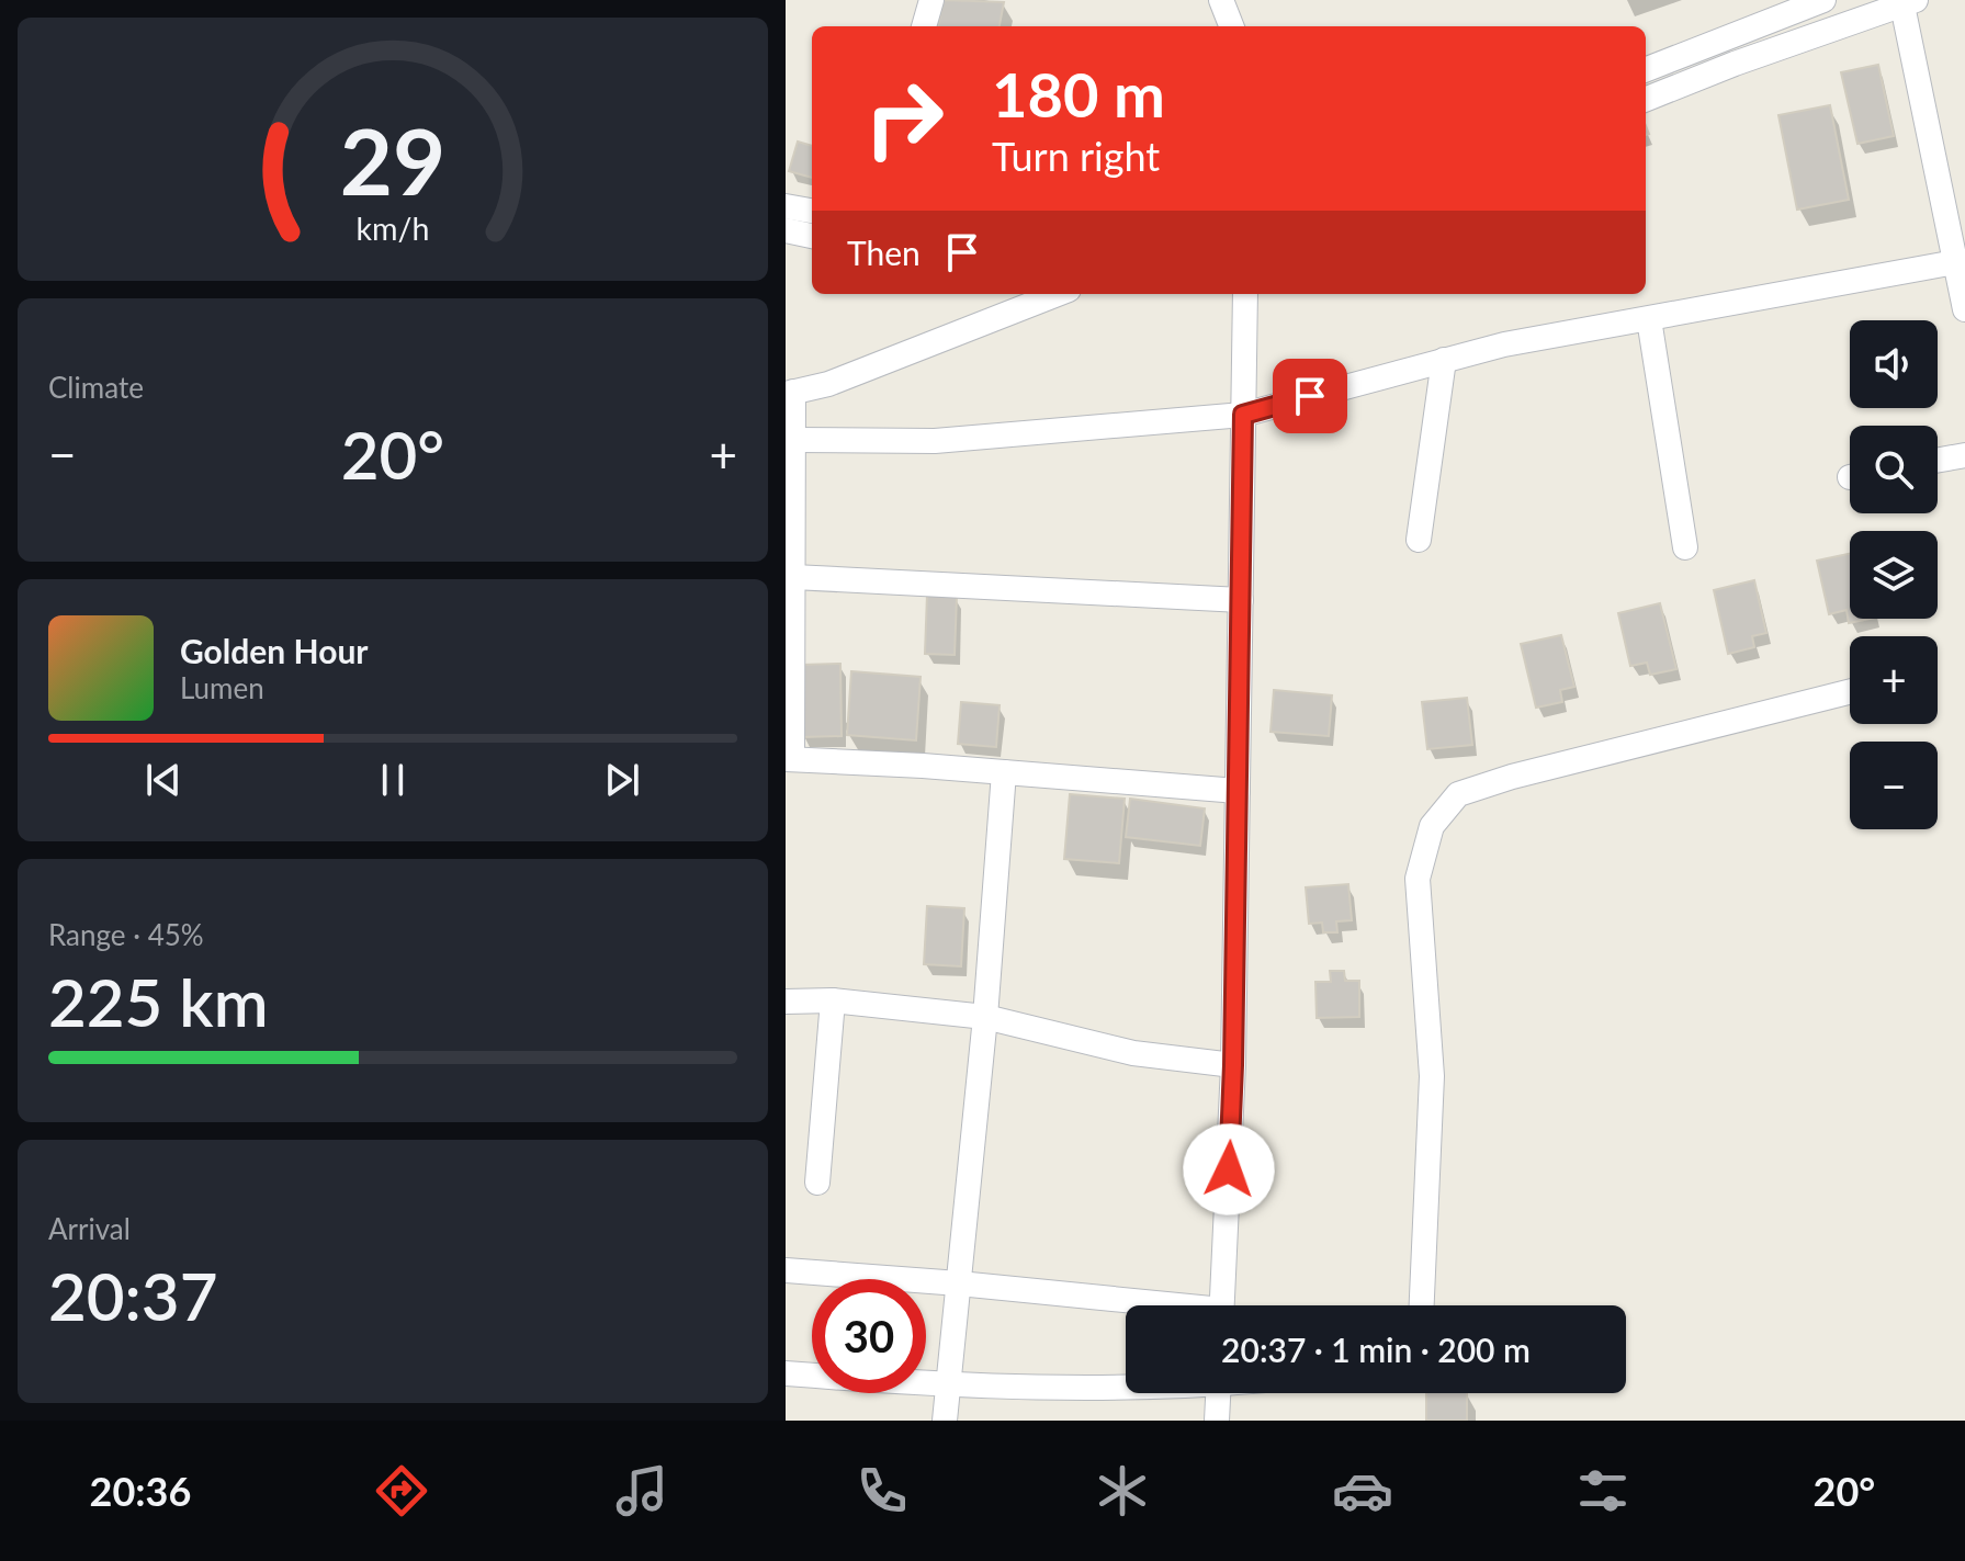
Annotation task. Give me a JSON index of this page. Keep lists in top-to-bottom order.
{
  "page": {
    "turn": ["180 m", "Turn right"],
    "then": "Then",
    "tile": [
      "Climate",
      ["Range · 45%", "225 km"],
      ["Arrival", "20:37"]
    ],
    "map_buttons": ["+", "−"],
    "heat": ["−", "20°", "+"],
    "song": ["Golden Hour", "Lumen"],
    "limit": "30",
    "trip": "20:37 · 1 min · 200 m",
    "tabs": ["20:36", "20°"],
    "gauge": ["29", "km/h"]
  }
}
